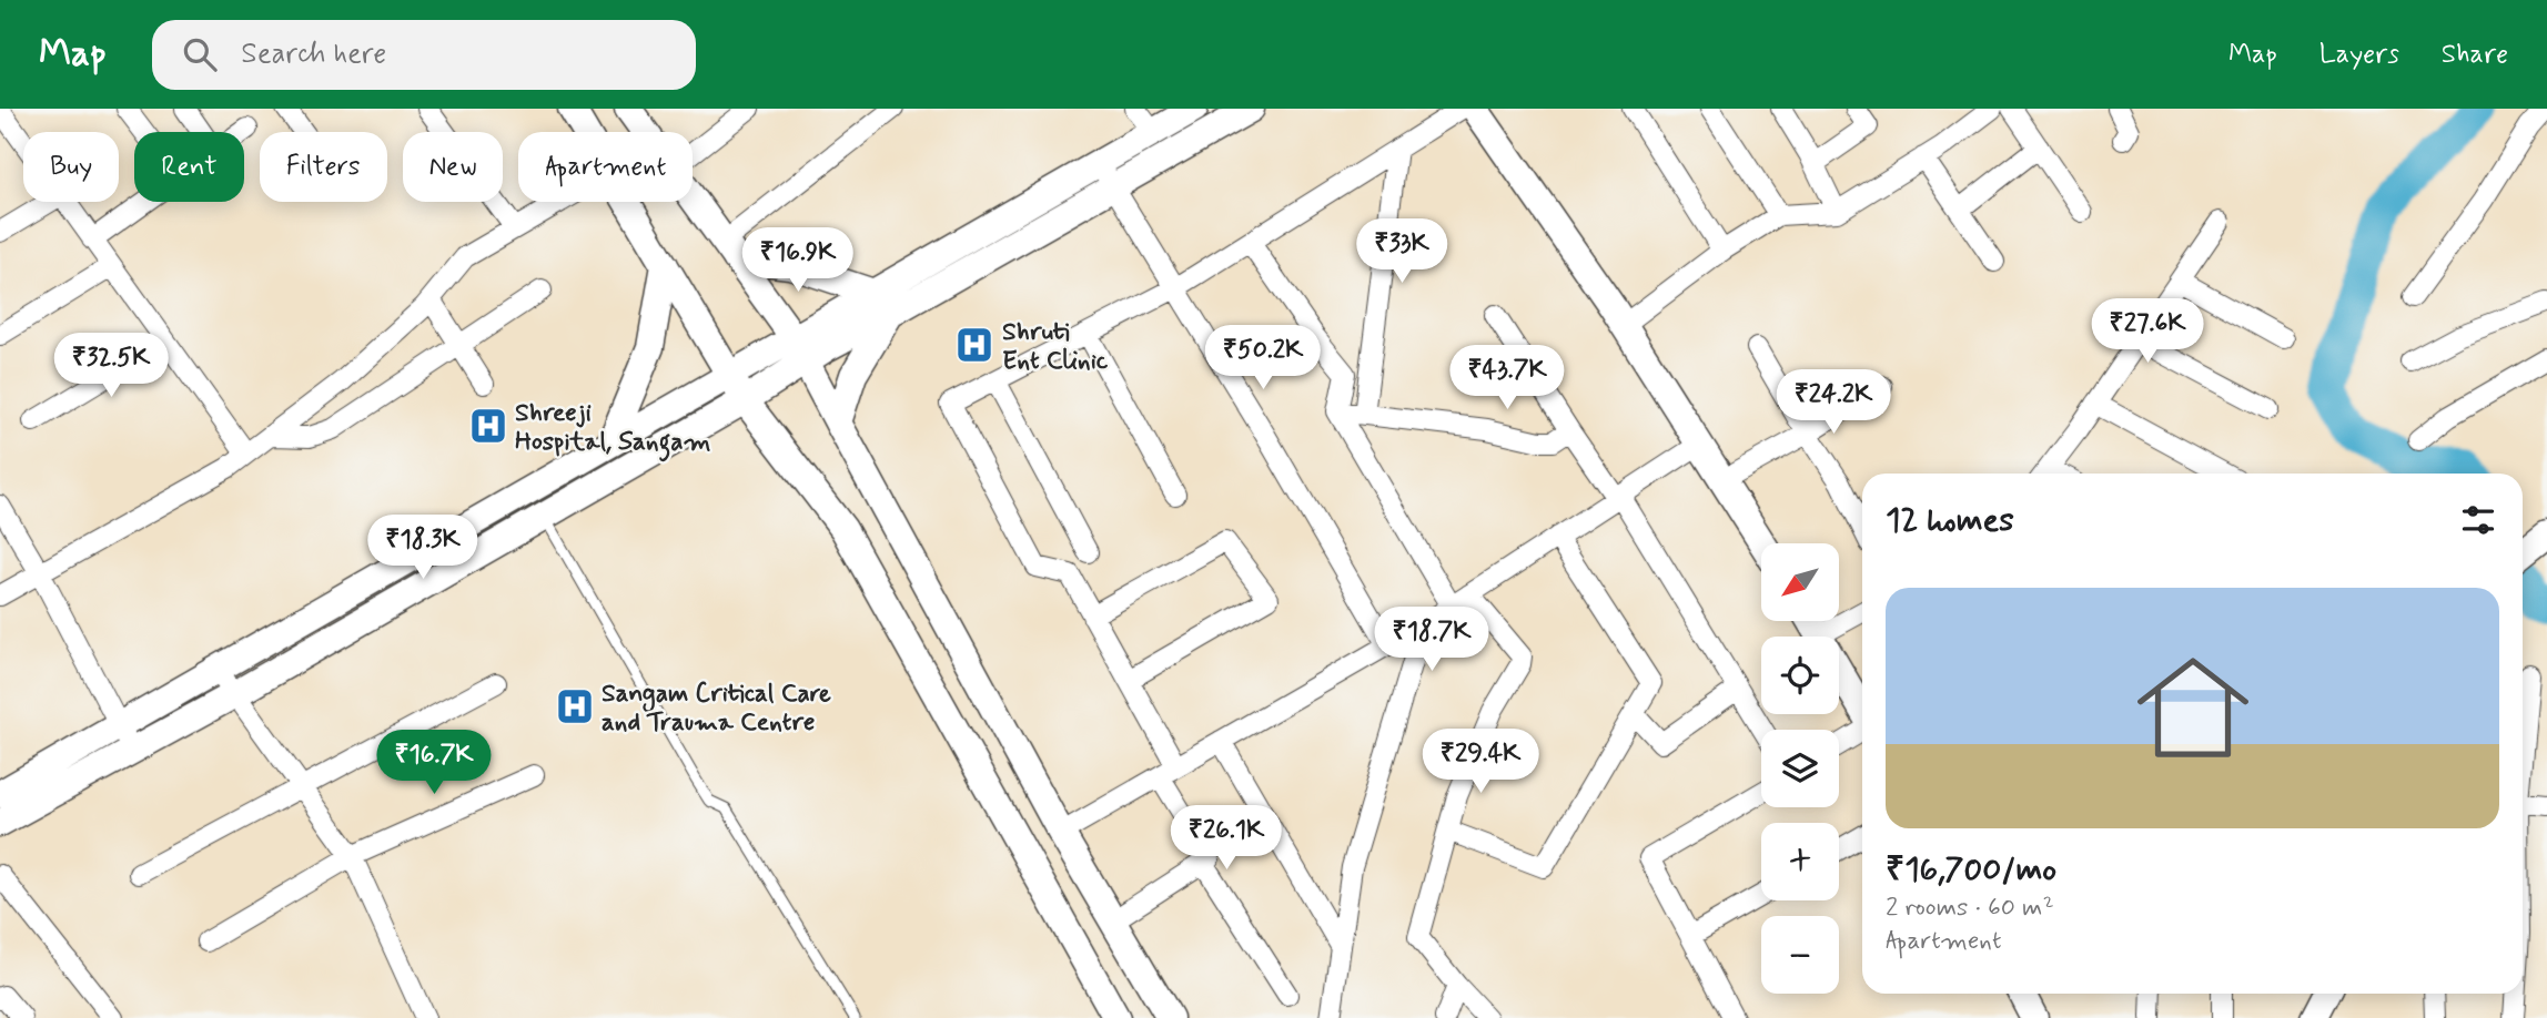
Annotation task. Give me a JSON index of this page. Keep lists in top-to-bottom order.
{
  "places": {
    "hospital": ["Shruti Ent Clinic", "Shreeji Hospital, Sangam", "Sangam Critical Care and Trauma Centre"]
  },
  "north": "bottom left",
  "page": {
    "header": "Map",
    "search": "Search here",
    "nav": ["Map", "Layers", "Share"],
    "chip": [
      "Buy",
      "Rent",
      "Filters",
      "New",
      "Apartment"
    ],
    "price": [
      "₹33K",
      "₹16.9K",
      "₹27.6K",
      "₹50.2K",
      "₹32.5K",
      "₹43.7K",
      "₹24.2K",
      "₹18.3K",
      "₹18.7K",
      "₹29.4K",
      "₹16.7K",
      "₹26.1K"
    ],
    "heading": "12 homes",
    "map_buttons": ["+", "−"],
    "list": [
      {
        "name": "₹16,700/mo",
        "note": "2 rooms · 60 m² · Apartment"
      }
    ]
  }
}
